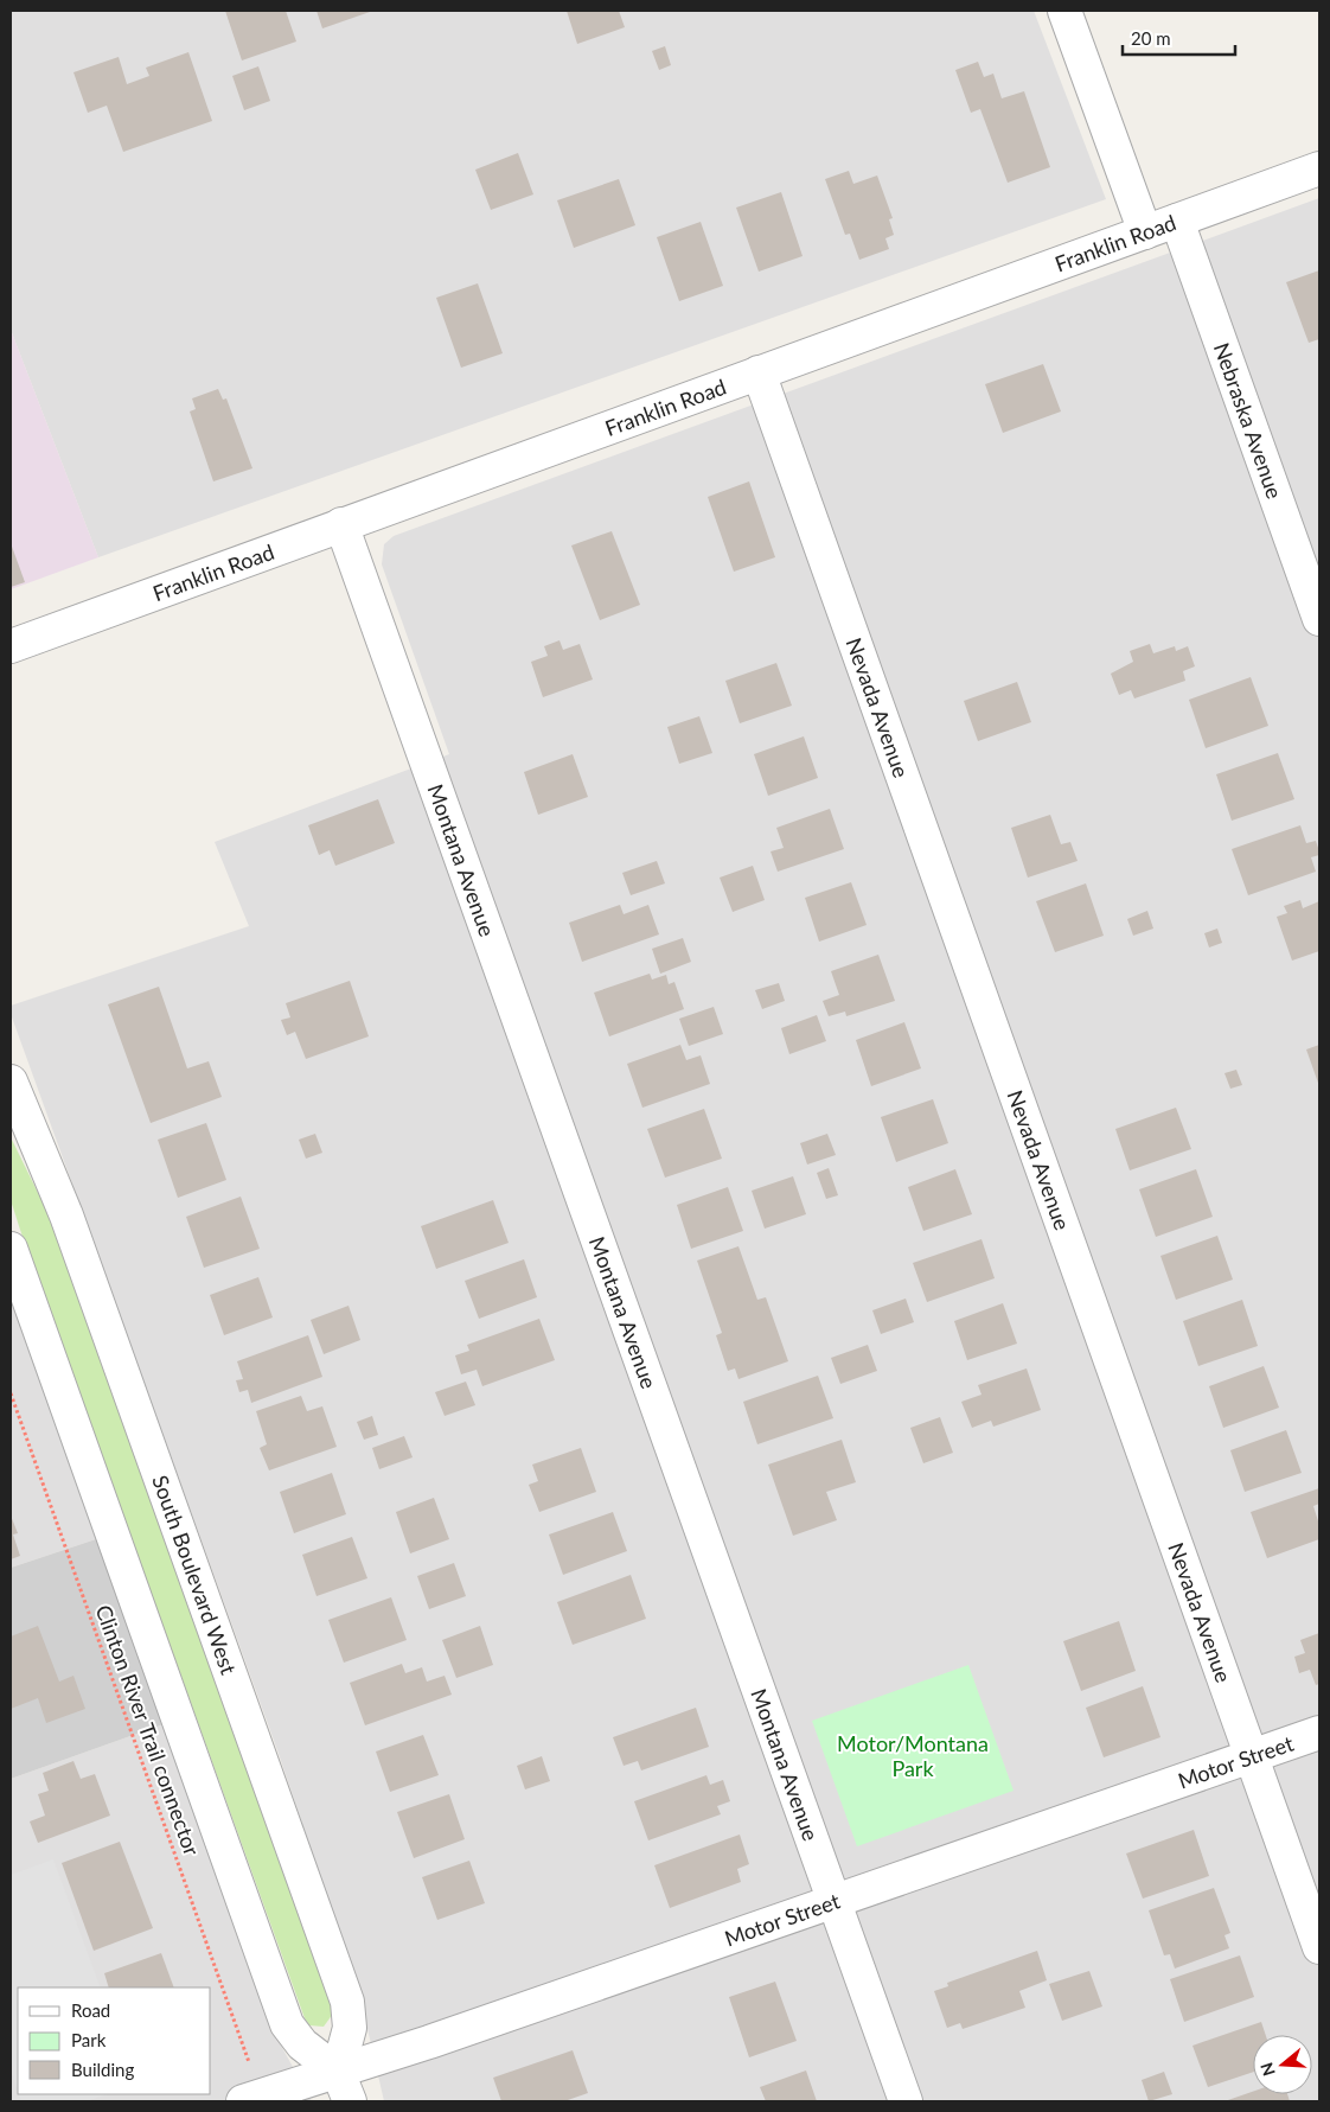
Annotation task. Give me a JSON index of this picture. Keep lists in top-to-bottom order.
{
  "streets": {
    "street": [
      "Franklin Road",
      "Nebraska Avenue",
      "Nevada Avenue",
      "Montana Avenue",
      "South Boulevard West",
      "Motor Street"
    ],
    "path": ["Clinton River Trail connector"]
  },
  "crossings": [
    ["Franklin Road", "Nebraska Avenue"],
    ["Franklin Road", "Nevada Avenue"],
    ["Franklin Road", "Montana Avenue"],
    ["Nevada Avenue", "Motor Street"],
    ["Montana Avenue", "Motor Street"],
    ["South Boulevard West", "Motor Street"]
  ],
  "parks": ["Motor/Montana Park"],
  "legend": ["Road", "Park", "Building"],
  "scale_bar": "20 m",
  "north": "left"
}
